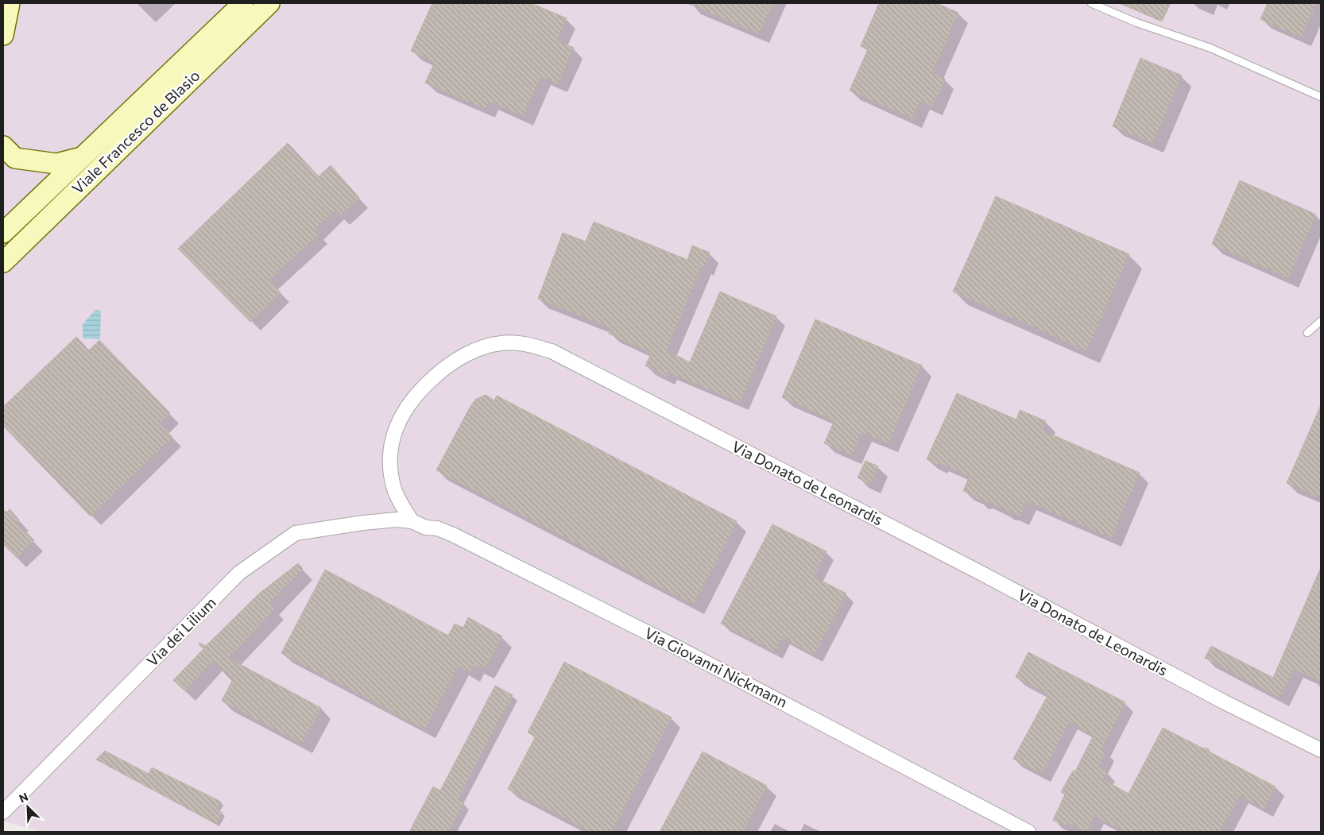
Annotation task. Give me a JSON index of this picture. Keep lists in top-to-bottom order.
{
  "streets": {
    "street": [
      "Viale Francesco de Blasio",
      "Via Donato de Leonardis",
      "Via dei Lilium",
      "Via Giovanni Nickmann"
    ]
  },
  "crossings": [
    ["Via Donato de Leonardis", "Via Giovanni Nickmann"],
    ["Via dei Lilium", "Via Giovanni Nickmann"]
  ],
  "north": "top left"
}
